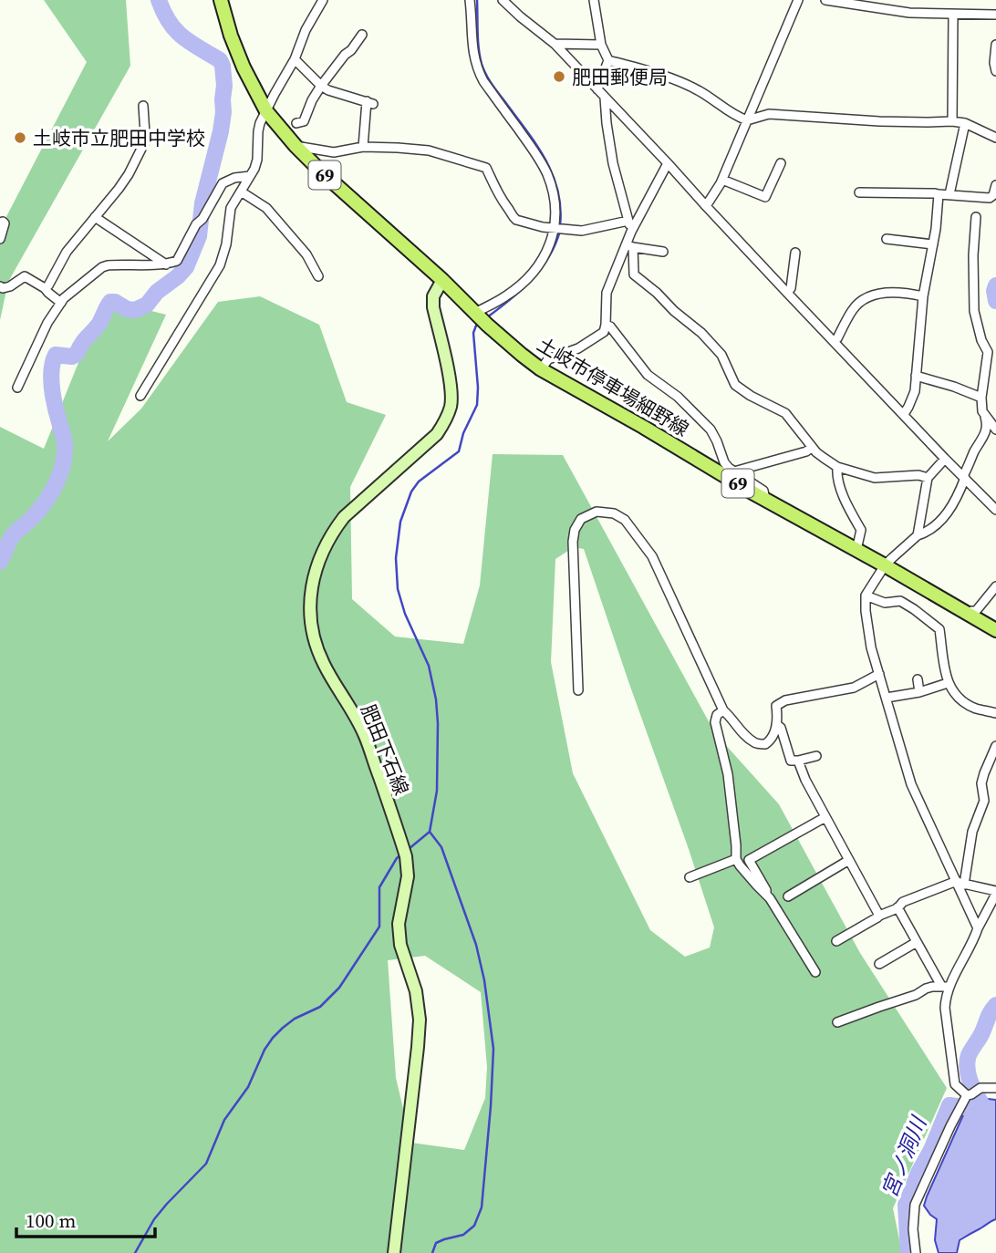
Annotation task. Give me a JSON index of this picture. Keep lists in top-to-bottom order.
{
  "streets": {
    "main road": ["69", "土岐市停車場細野線", "肥田下石線"]
  },
  "crossings": [
    ["土岐市停車場細野線", "肥田下石線"]
  ],
  "water": ["宮ノ洞川"],
  "places": ["肥田郵便局", "土岐市立肥田中学校"],
  "scale_bar": "100 m"
}
